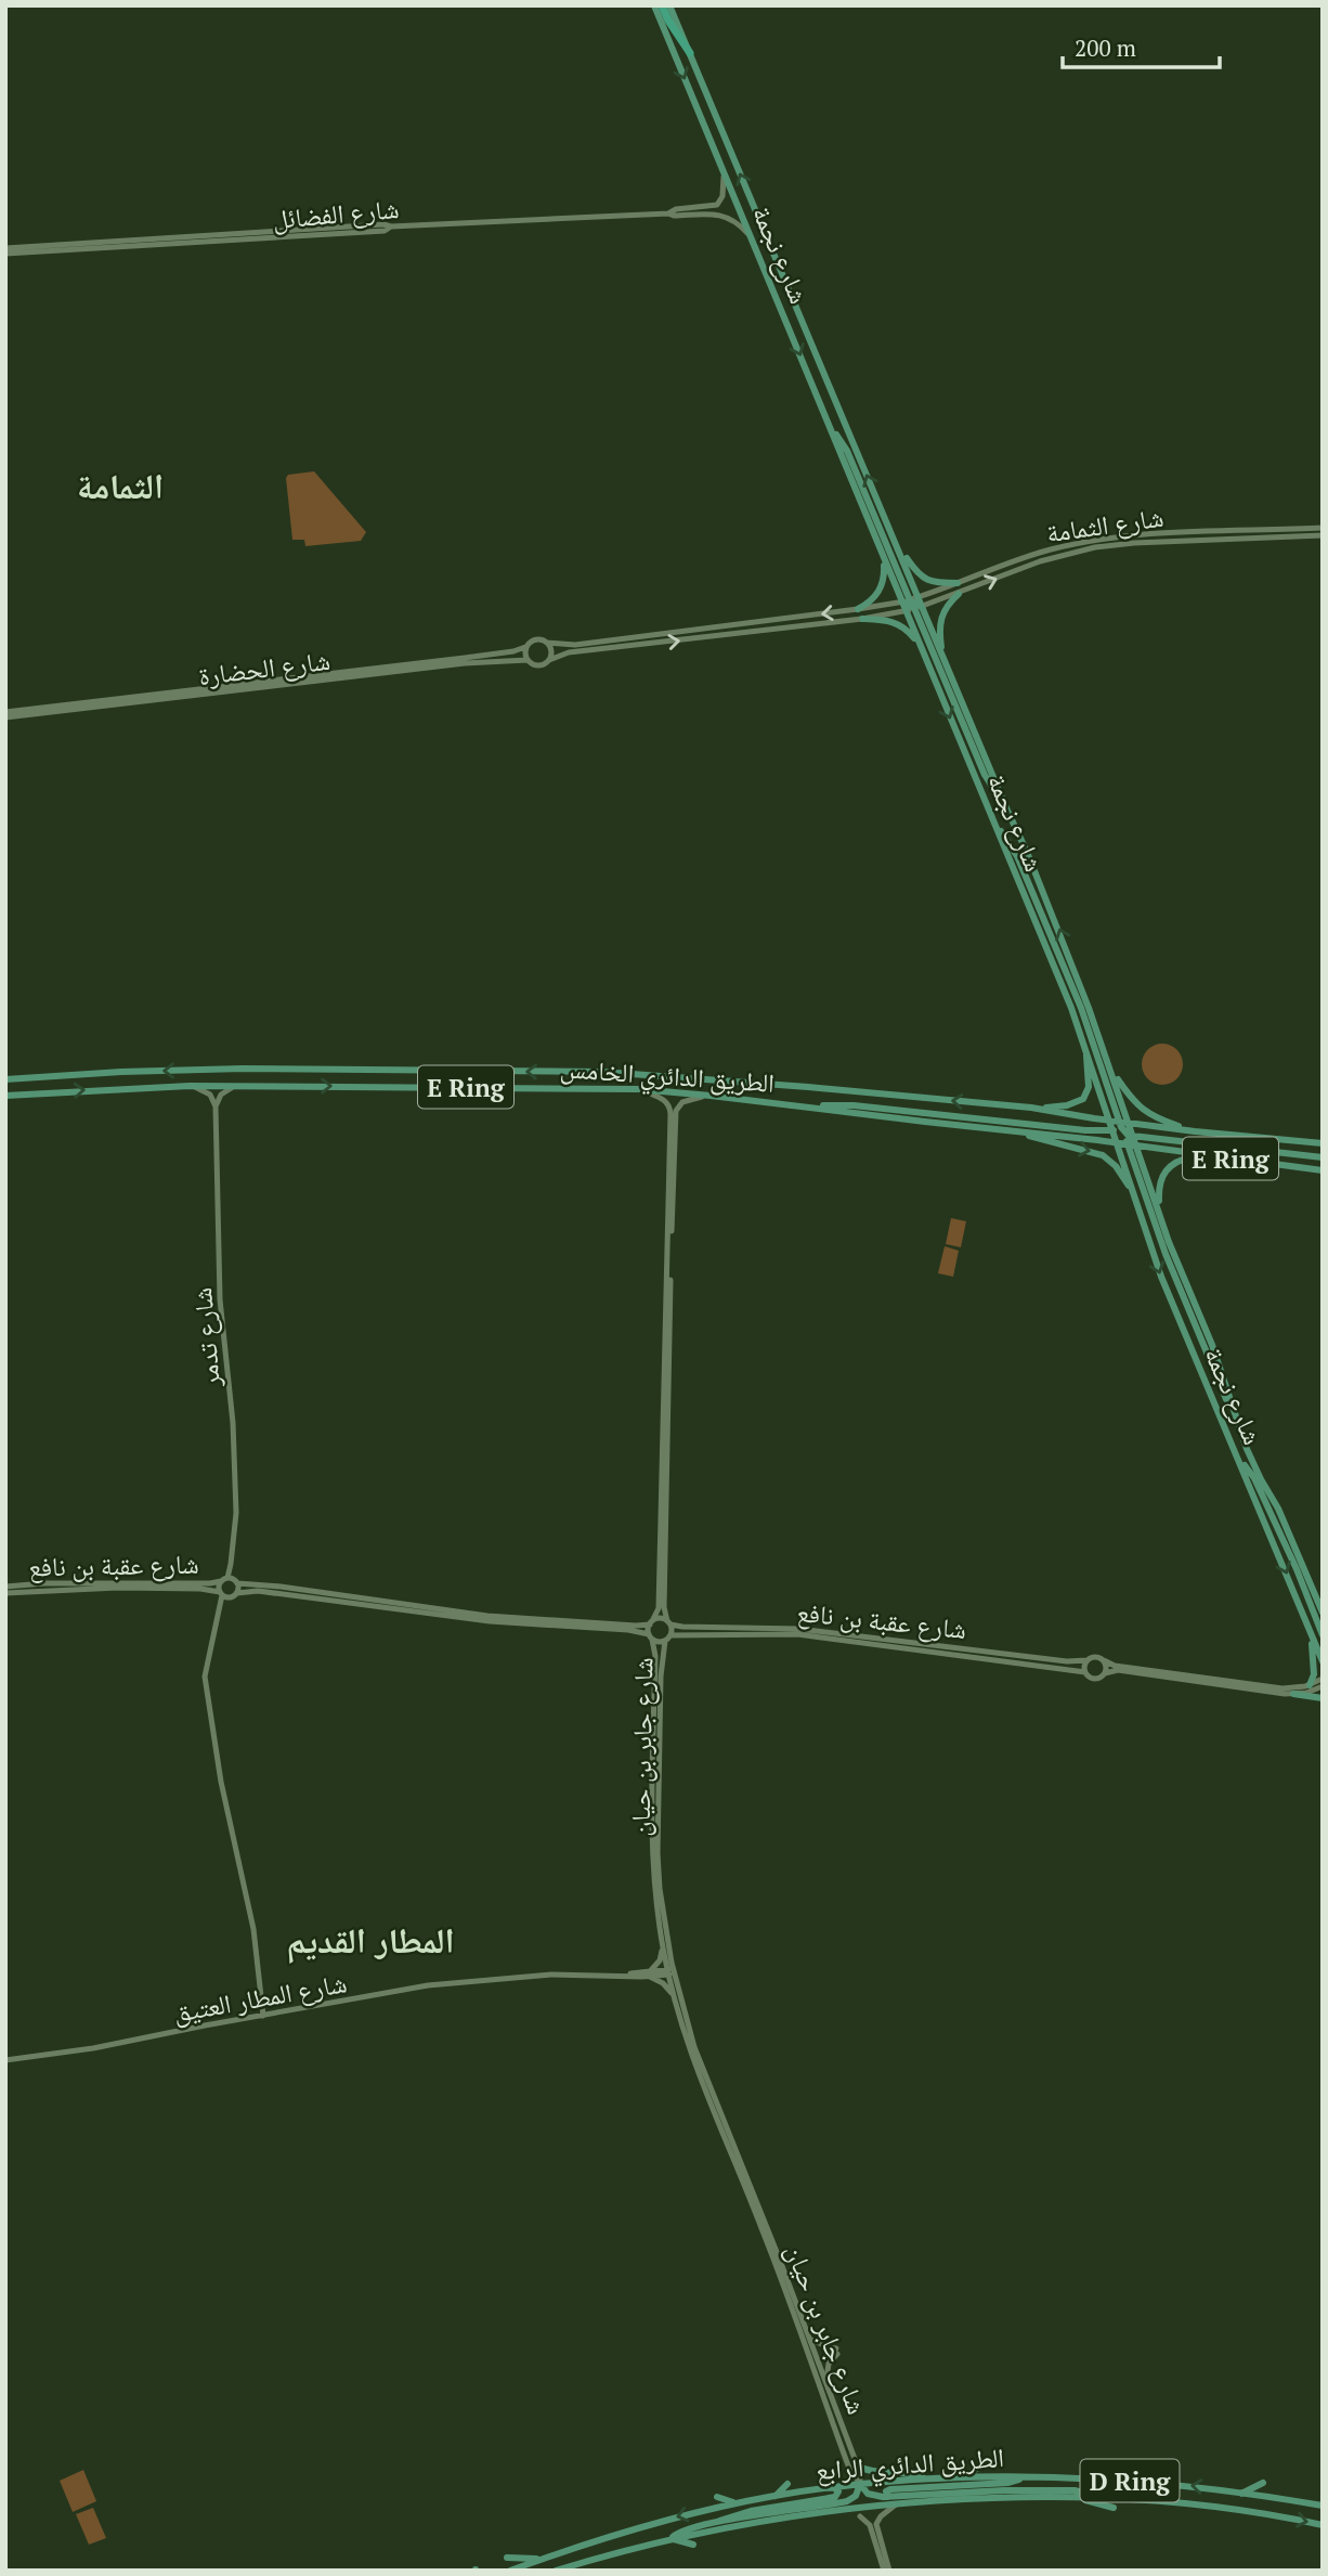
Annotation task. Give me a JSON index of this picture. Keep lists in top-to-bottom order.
{
  "streets": {
    "main road": [
      "شارع نجمة",
      "الطريق الدائري الخامس",
      "E Ring",
      "الطريق الدائري الرابع",
      "D Ring"
    ],
    "street": [
      "شارع الفضائل",
      "شارع الثمامة",
      "شارع الحضارة",
      "شارع تدمر",
      "شارع عقبة بن نافع",
      "شارع جابر بن حيان",
      "شارع المطار العتيق"
    ]
  },
  "crossings": [
    ["شارع الفضائل", "شارع نجمة"],
    ["شارع نجمة", "شارع الثمامة"],
    ["شارع نجمة", "الطريق الدائري الخامس"],
    ["شارع نجمة", "E Ring"],
    ["الطريق الدائري الخامس", "شارع جابر بن حيان"],
    ["شارع تدمر", "شارع عقبة بن نافع"],
    ["شارع عقبة بن نافع", "شارع جابر بن حيان"],
    ["شارع جابر بن حيان", "شارع المطار العتيق"],
    ["شارع جابر بن حيان", "الطريق الدائري الرابع"]
  ],
  "districts": ["الثمامة", "المطار القديم"],
  "scale_bar": "200 m"
}
